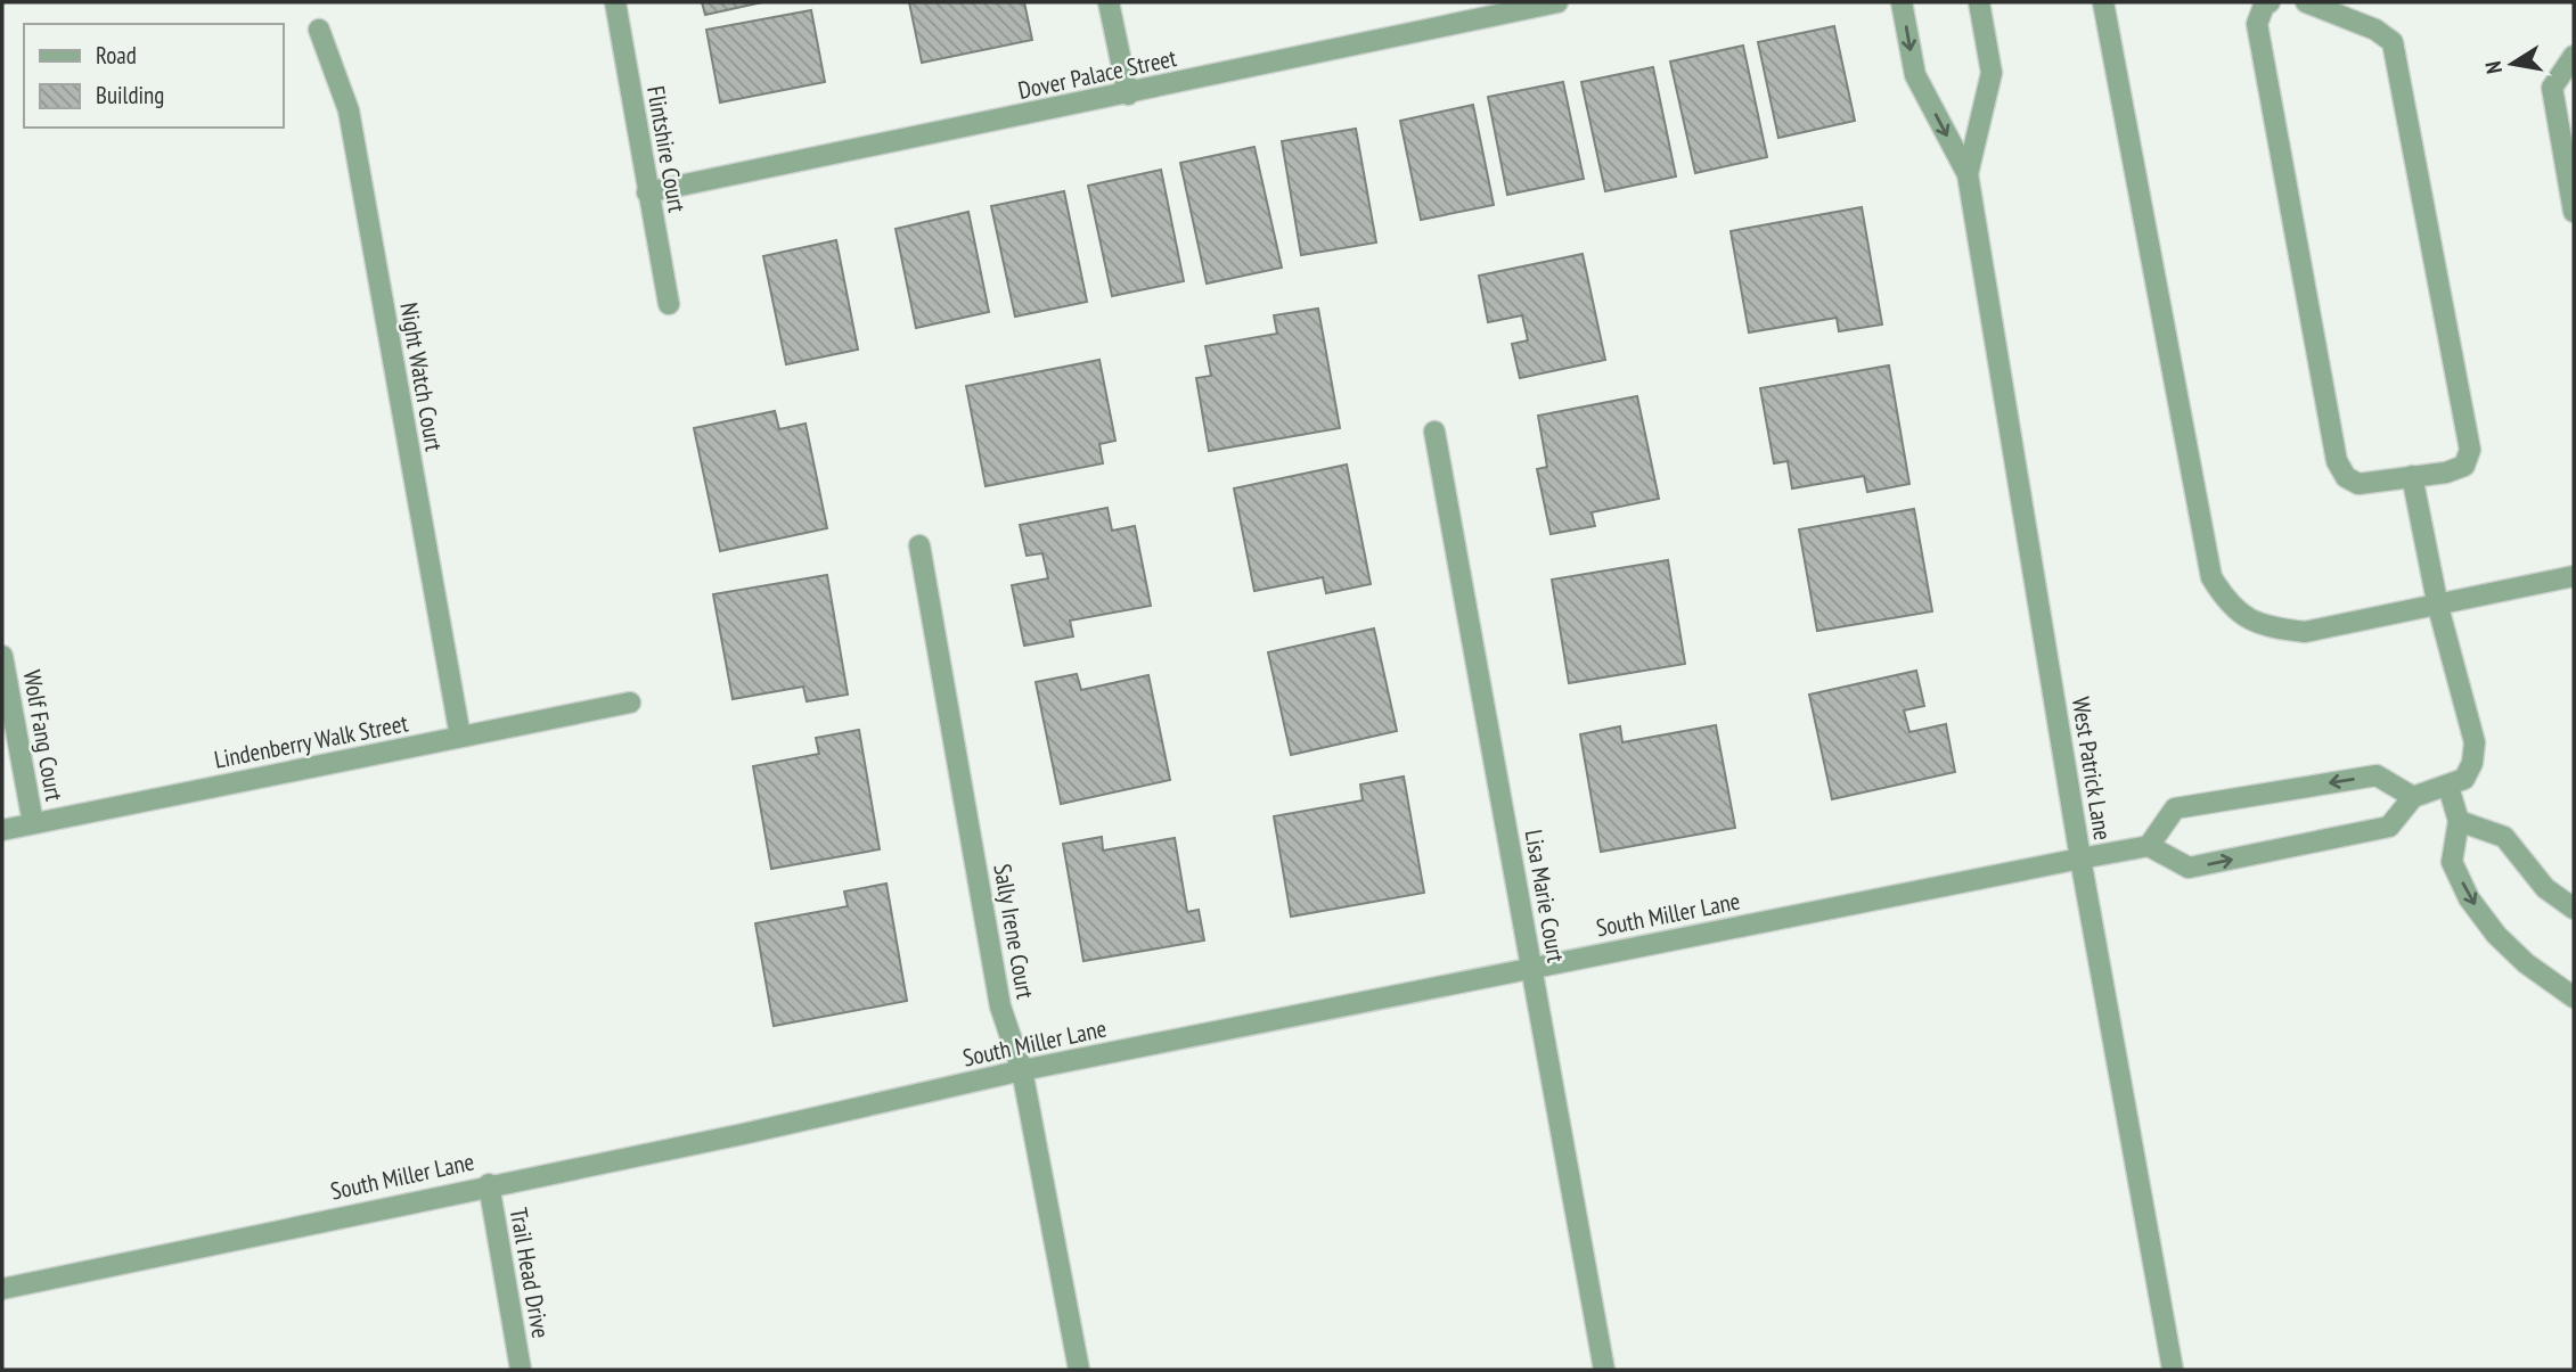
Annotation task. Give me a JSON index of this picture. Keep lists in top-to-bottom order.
{
  "streets": {
    "street": [
      "Dover Palace Street",
      "Flintshire Court",
      "Night Watch Court",
      "Wolf Fang Court",
      "Lindenberry Walk Street",
      "West Patrick Lane",
      "Lisa Marie Court",
      "South Miller Lane",
      "Sally Irene Court",
      "Trail Head Drive"
    ]
  },
  "crossings": [
    ["Dover Palace Street", "Flintshire Court"],
    ["Night Watch Court", "Lindenberry Walk Street"],
    ["Wolf Fang Court", "Lindenberry Walk Street"],
    ["West Patrick Lane", "South Miller Lane"],
    ["Lisa Marie Court", "South Miller Lane"],
    ["South Miller Lane", "Sally Irene Court"],
    ["South Miller Lane", "Trail Head Drive"]
  ],
  "legend": ["Road", "Building"],
  "north": "left"
}
